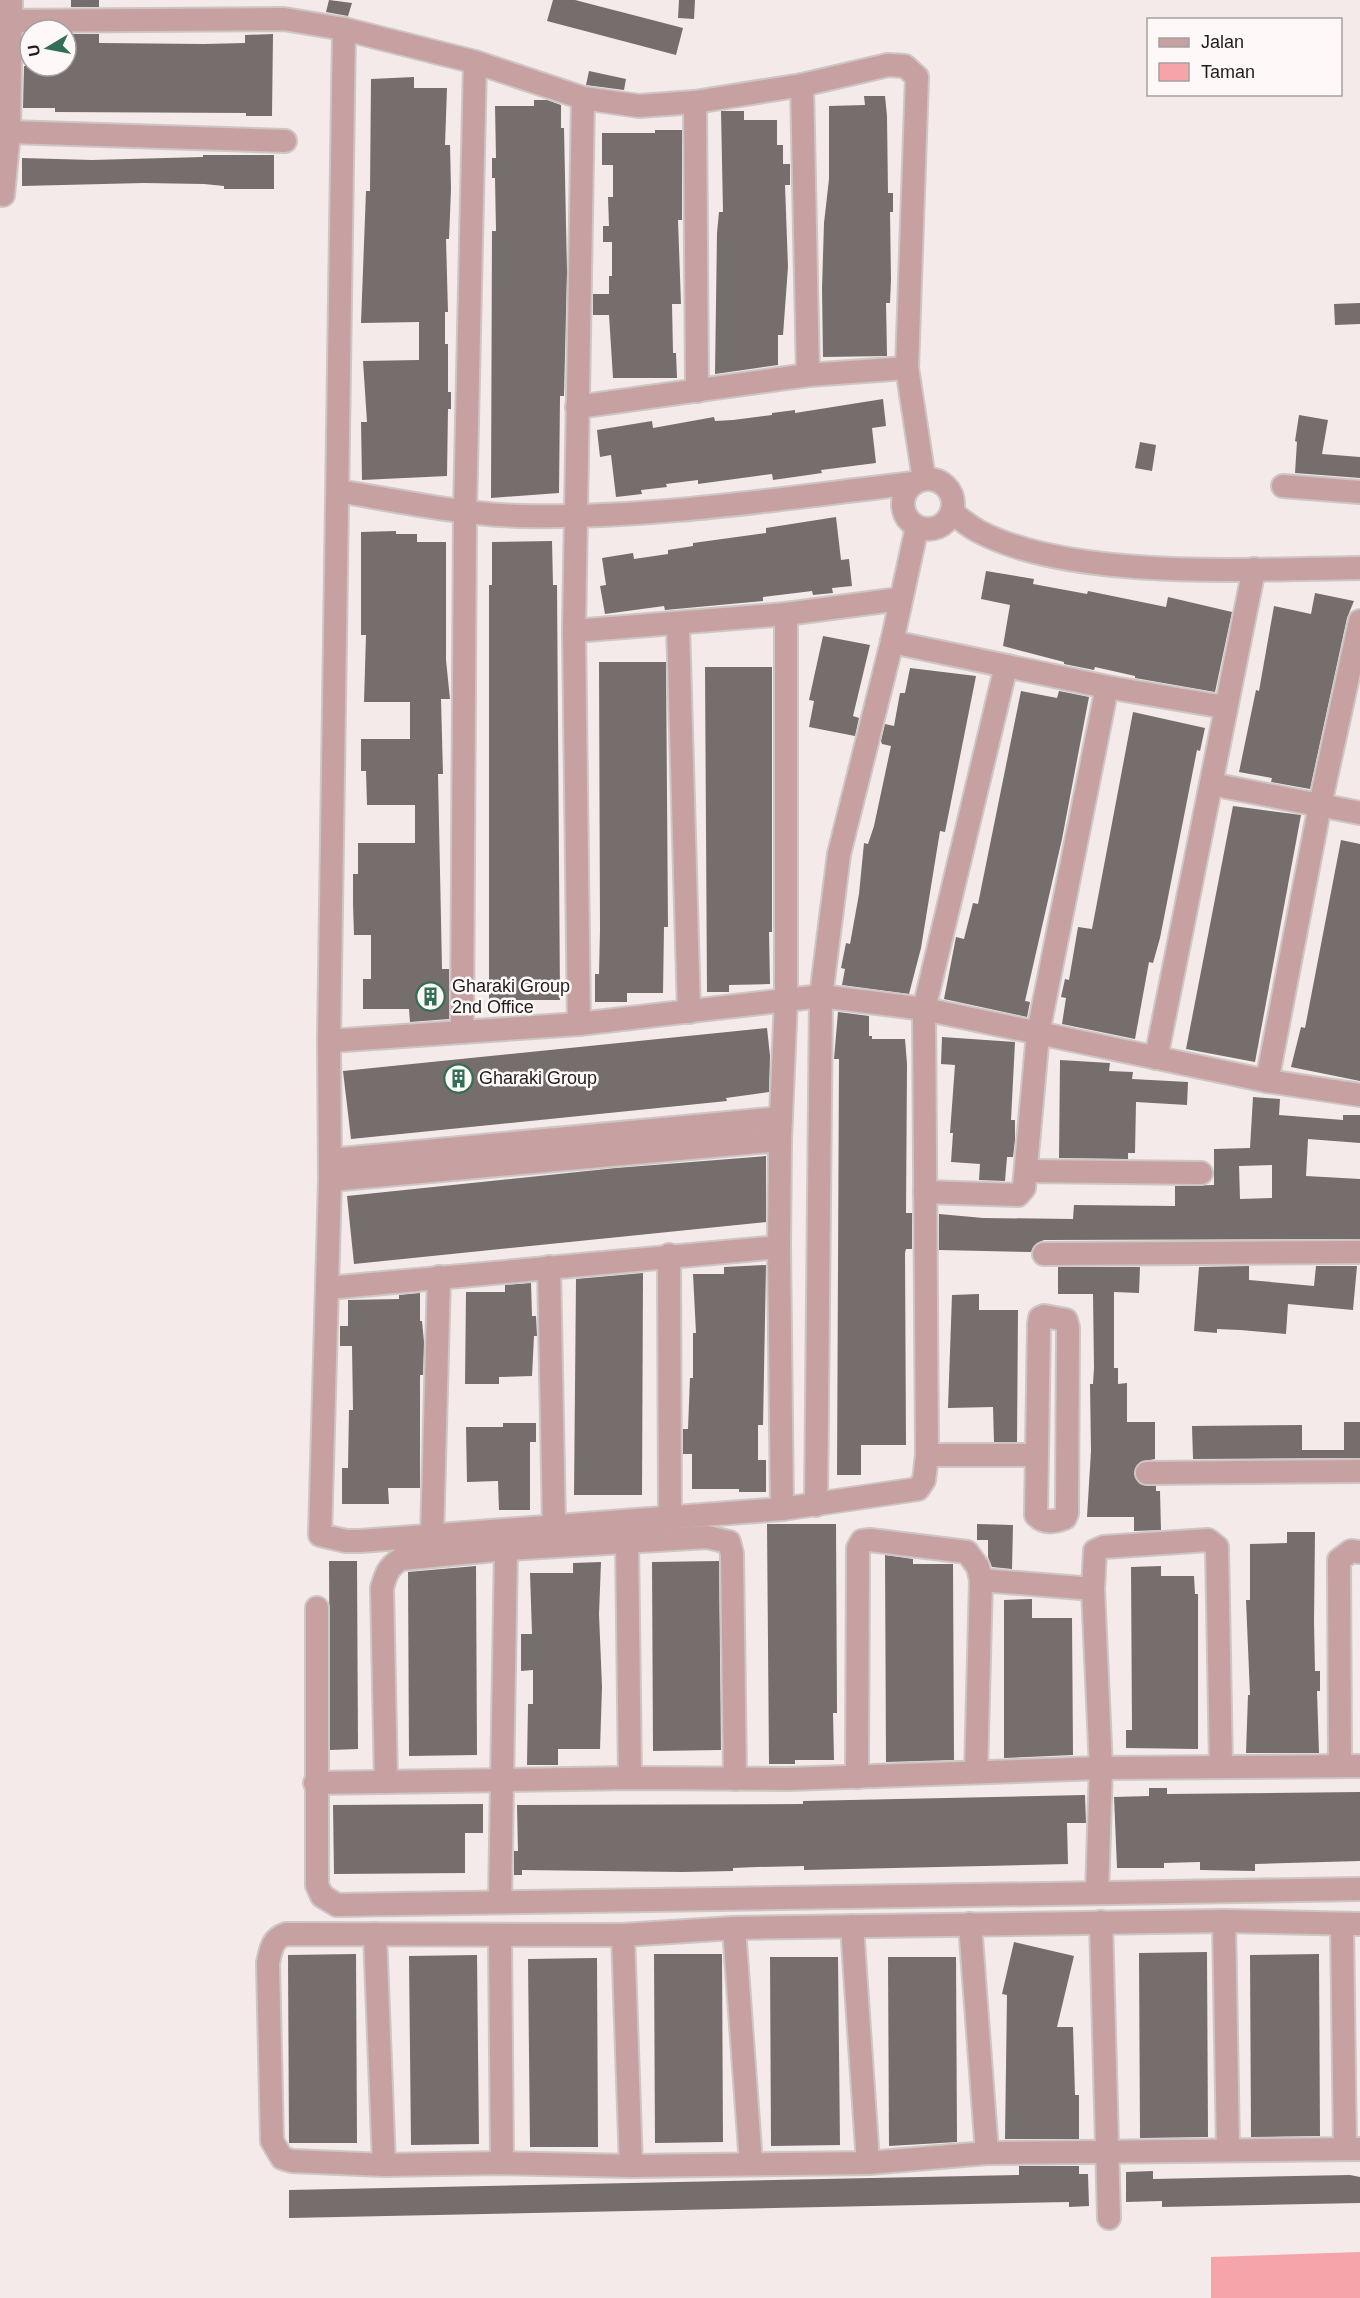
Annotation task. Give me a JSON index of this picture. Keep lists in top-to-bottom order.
{
  "places": {
    "building": ["Gharaki Group 2nd Office", "Gharaki Group"]
  },
  "legend": ["Jalan", "Taman"],
  "north": "left"
}
